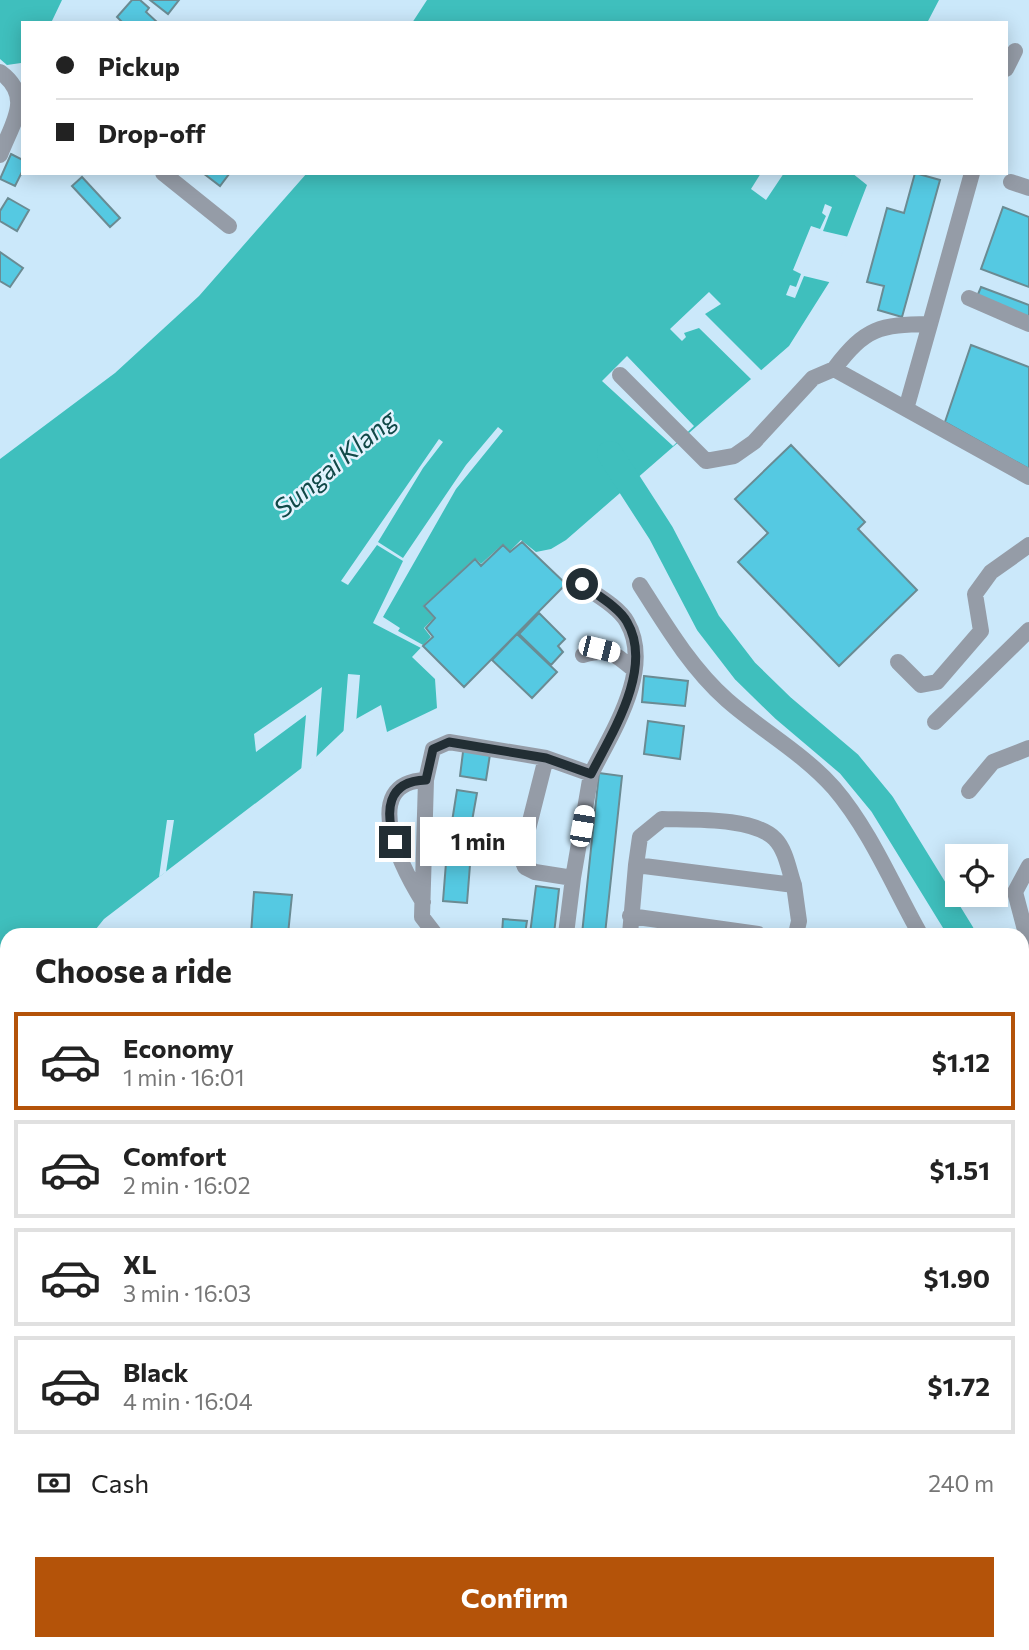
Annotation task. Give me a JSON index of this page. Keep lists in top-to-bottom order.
{
  "water": ["Sungai Klang"],
  "page": {
    "banner": ["Pickup", "Drop-off"],
    "bubble": "1 min",
    "heading": "Choose a ride",
    "list": [
      {
        "name": "Economy",
        "note": "1 min · 16:01",
        "value": "$1.12"
      },
      {
        "name": "Comfort",
        "note": "2 min · 16:02",
        "value": "$1.51"
      },
      {
        "name": "XL",
        "note": "3 min · 16:03",
        "value": "$1.90"
      },
      {
        "name": "Black",
        "note": "4 min · 16:04",
        "value": "$1.72"
      }
    ],
    "pay": ["Cash", "240 m"],
    "buttons": "Confirm"
  }
}
